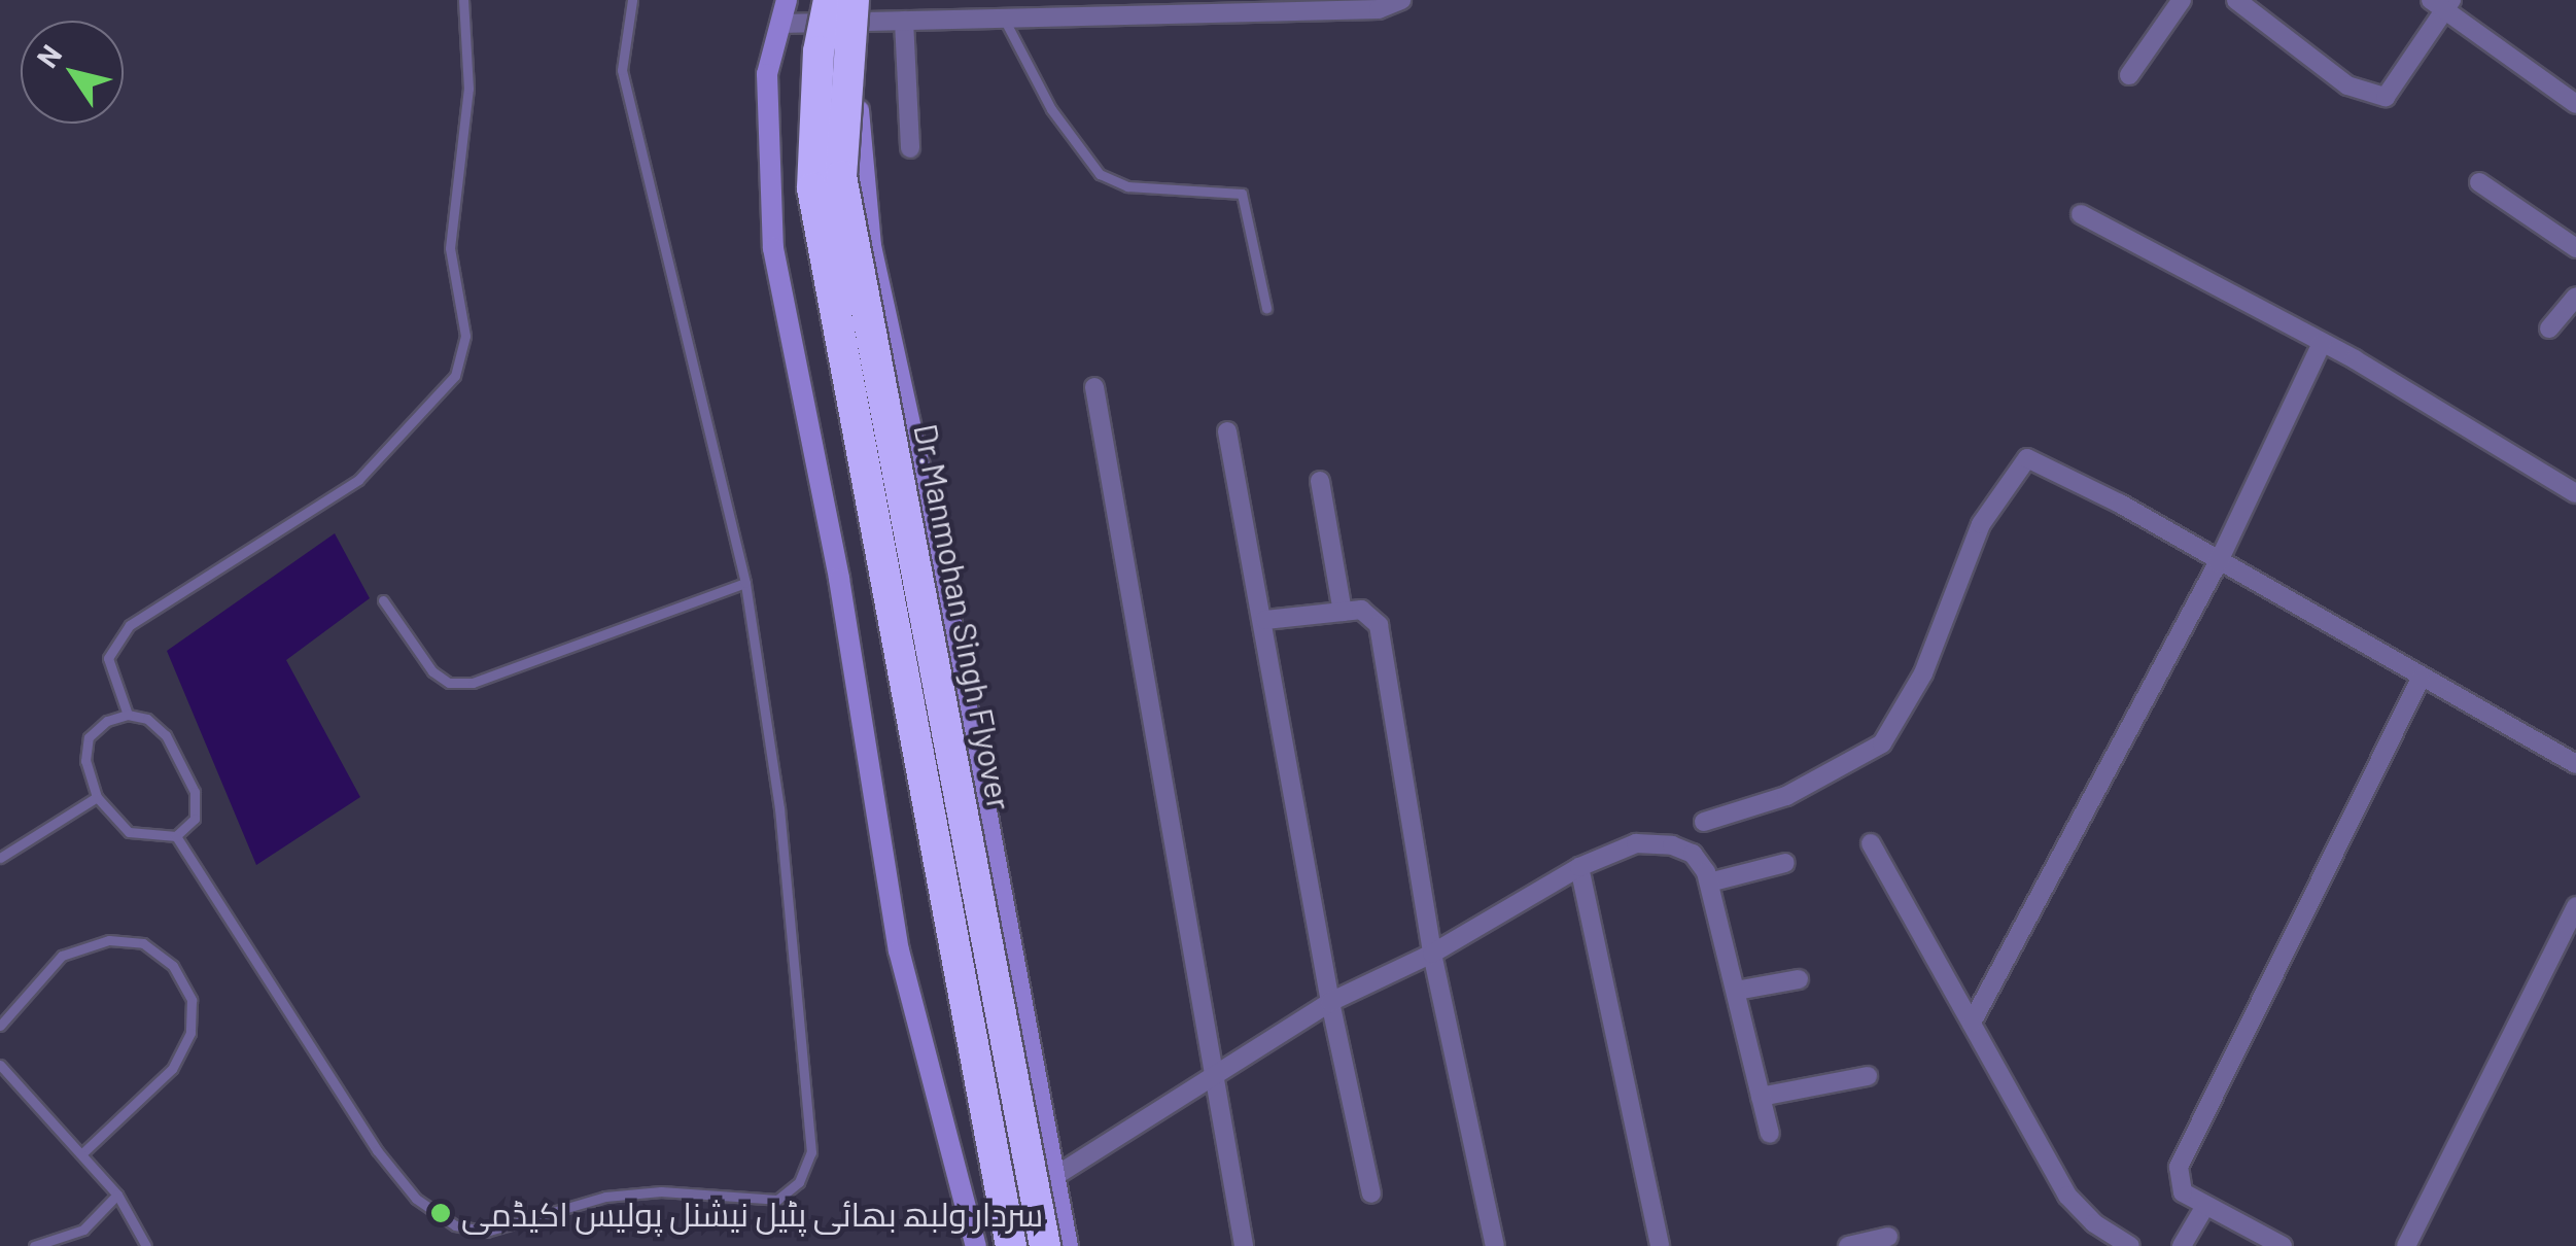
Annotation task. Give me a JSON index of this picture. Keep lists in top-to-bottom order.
{
  "streets": {
    "highway": ["Dr.Manmohan Singh Flyover"]
  },
  "places": ["سردار ولبھ بھائی پٹیل نیشنل پولیس اکیڈمی"],
  "north": "top left"
}
